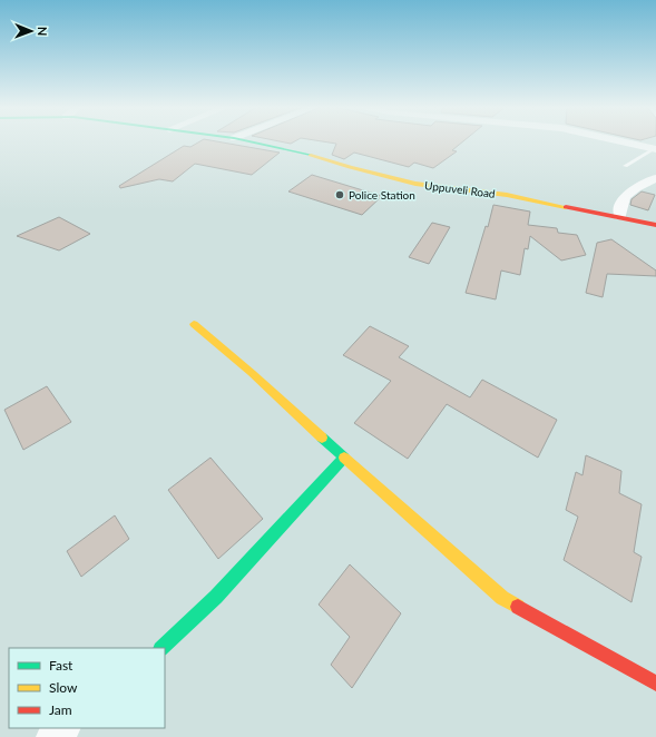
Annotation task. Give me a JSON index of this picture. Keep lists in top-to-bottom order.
{
  "streets": {
    "main road": ["Uppuveli Road"]
  },
  "places": ["Police Station"],
  "legend": ["Fast", "Slow", "Jam"],
  "north": "right"
}
